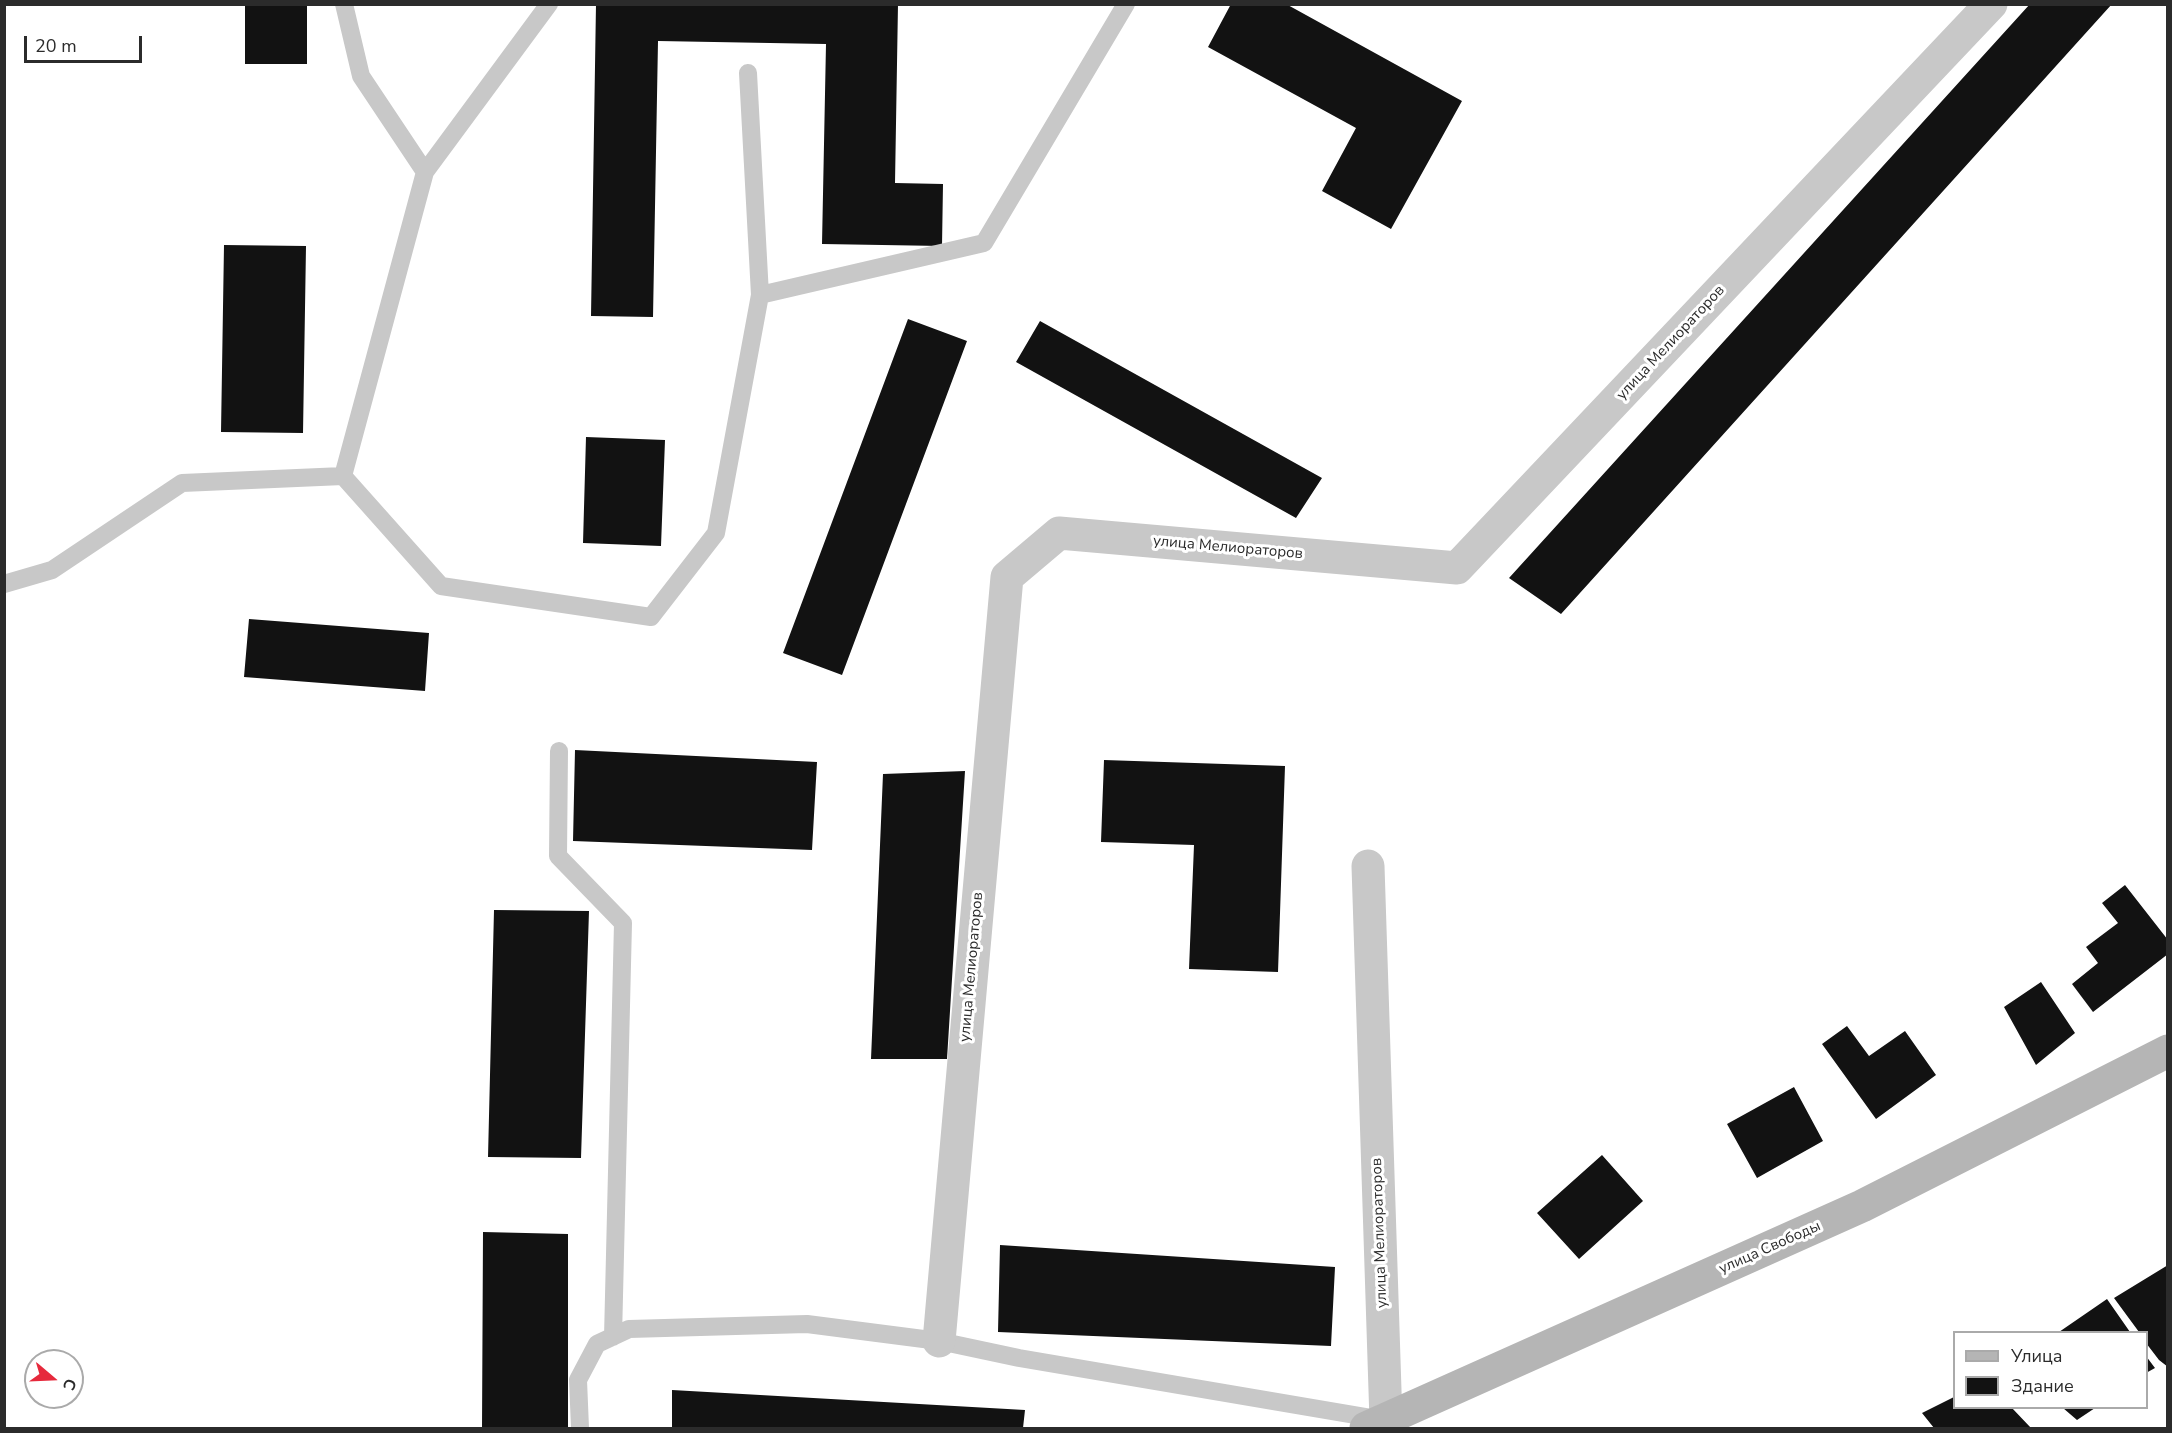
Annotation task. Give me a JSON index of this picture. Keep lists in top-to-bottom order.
{
  "streets": {
    "main road": ["улица Свободы"],
    "street": ["улица Мелиораторов"]
  },
  "crossings": [
    ["улица Мелиораторов", "улица Свободы"]
  ],
  "legend": ["Улица", "Здание"],
  "scale_bar": "20 m",
  "north": "right"
}
